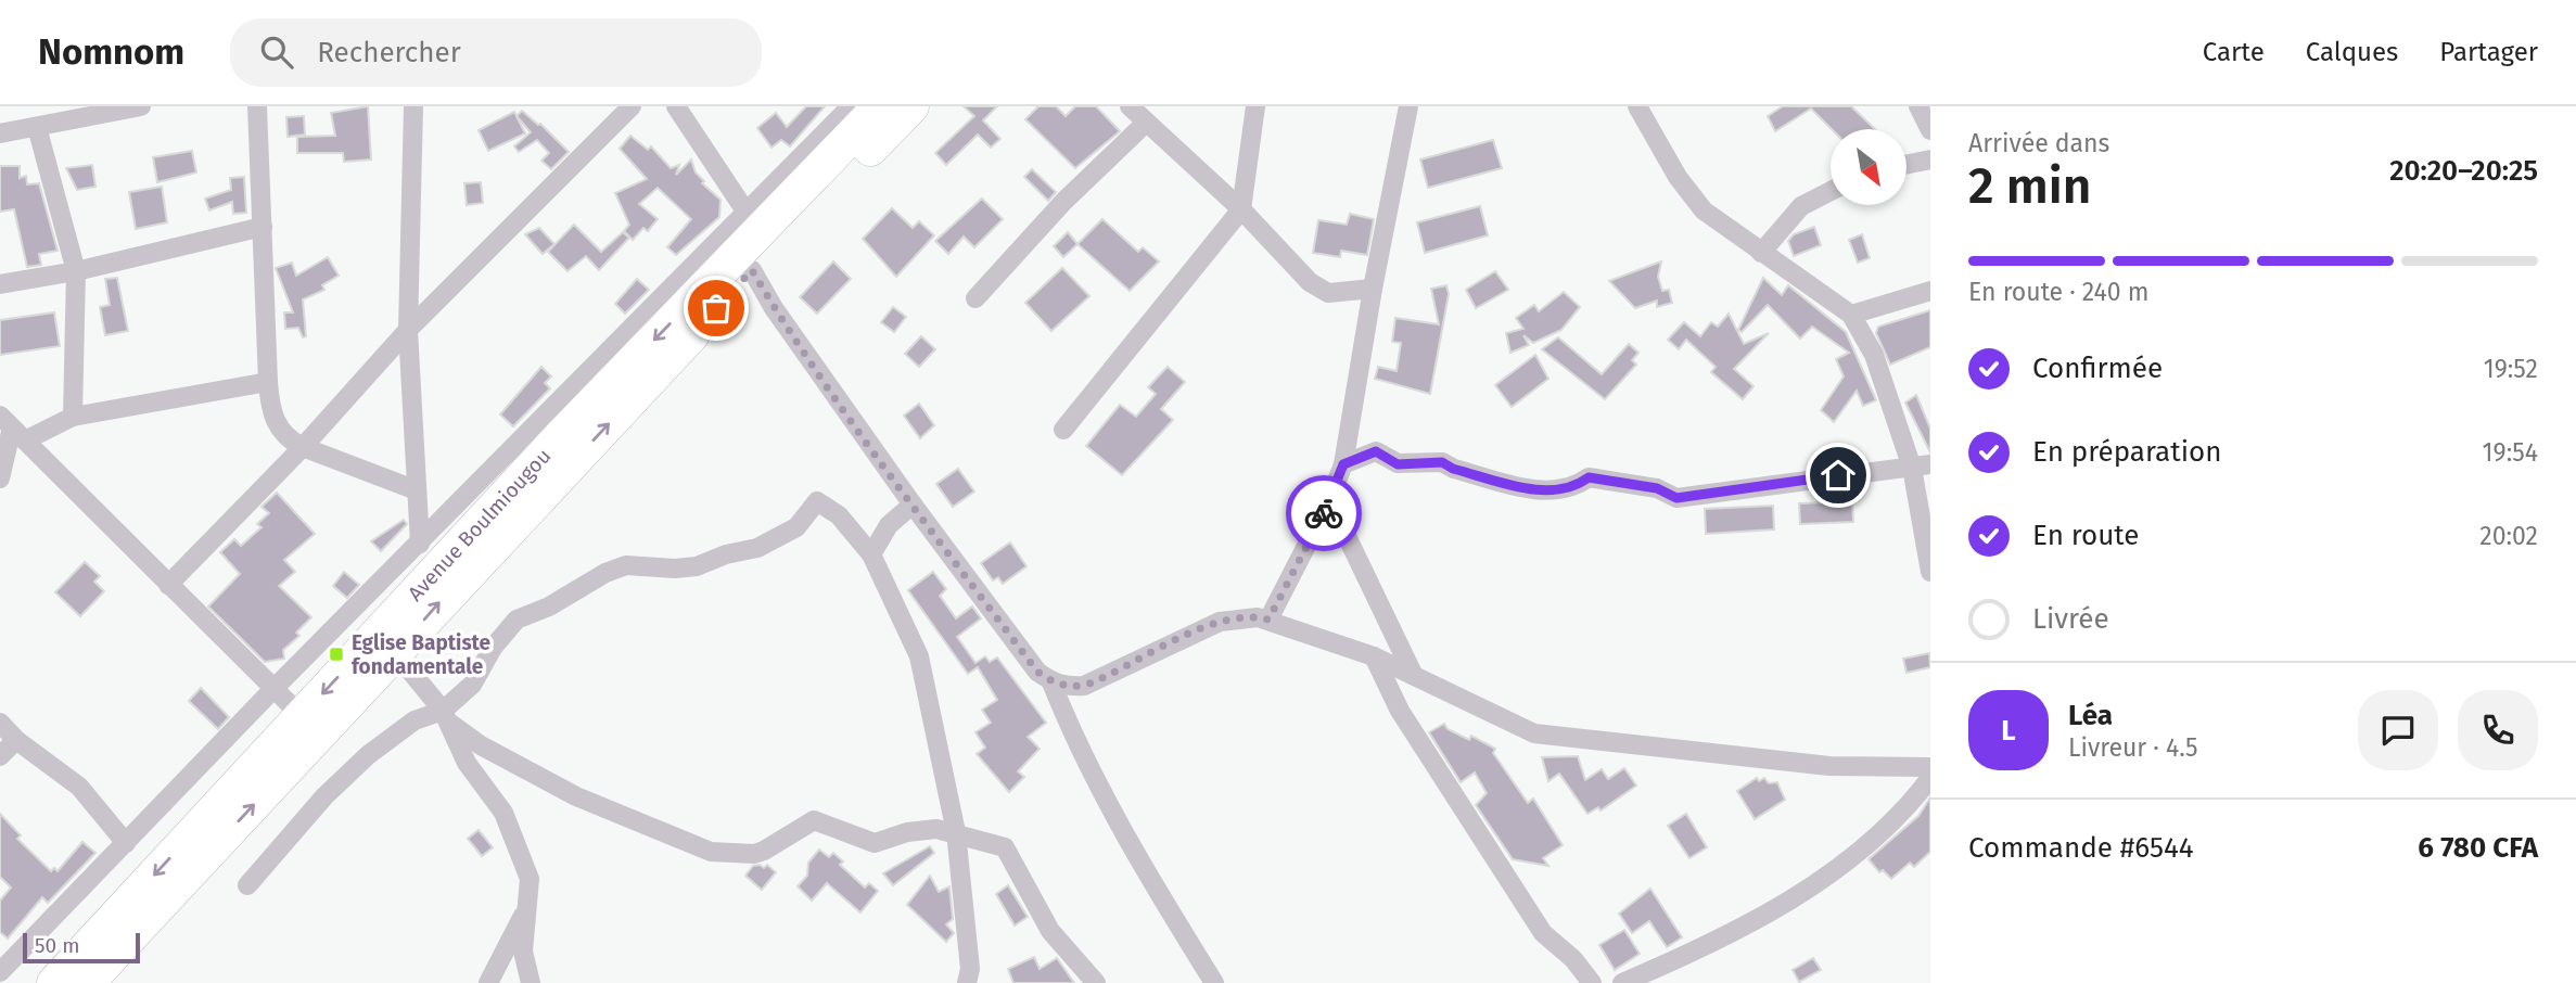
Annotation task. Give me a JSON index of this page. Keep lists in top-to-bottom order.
{
  "streets": {
    "highway": ["Avenue Boulmiougou"]
  },
  "places": {
    "transit": ["Eglise Baptiste fondamentale"]
  },
  "scale_bar": "50 m",
  "north": "bottom right",
  "page": {
    "header": "Nomnom",
    "search": "Rechercher",
    "nav": ["Carte", "Calques", "Partager"],
    "heading": ["2 min", "Arrivée dans", "20:20–20:25"],
    "panel": [
      "Léa",
      "Livreur · 4.5",
      "Commande #6544",
      "6 780 CFA"
    ],
    "bar": "En route · 240 m",
    "list": [
      ["Confirmée", "19:52"],
      ["En préparation", "19:54"],
      ["En route", "20:02"],
      "Livrée"
    ],
    "round": "L",
    "scale": "50 m"
  }
}
